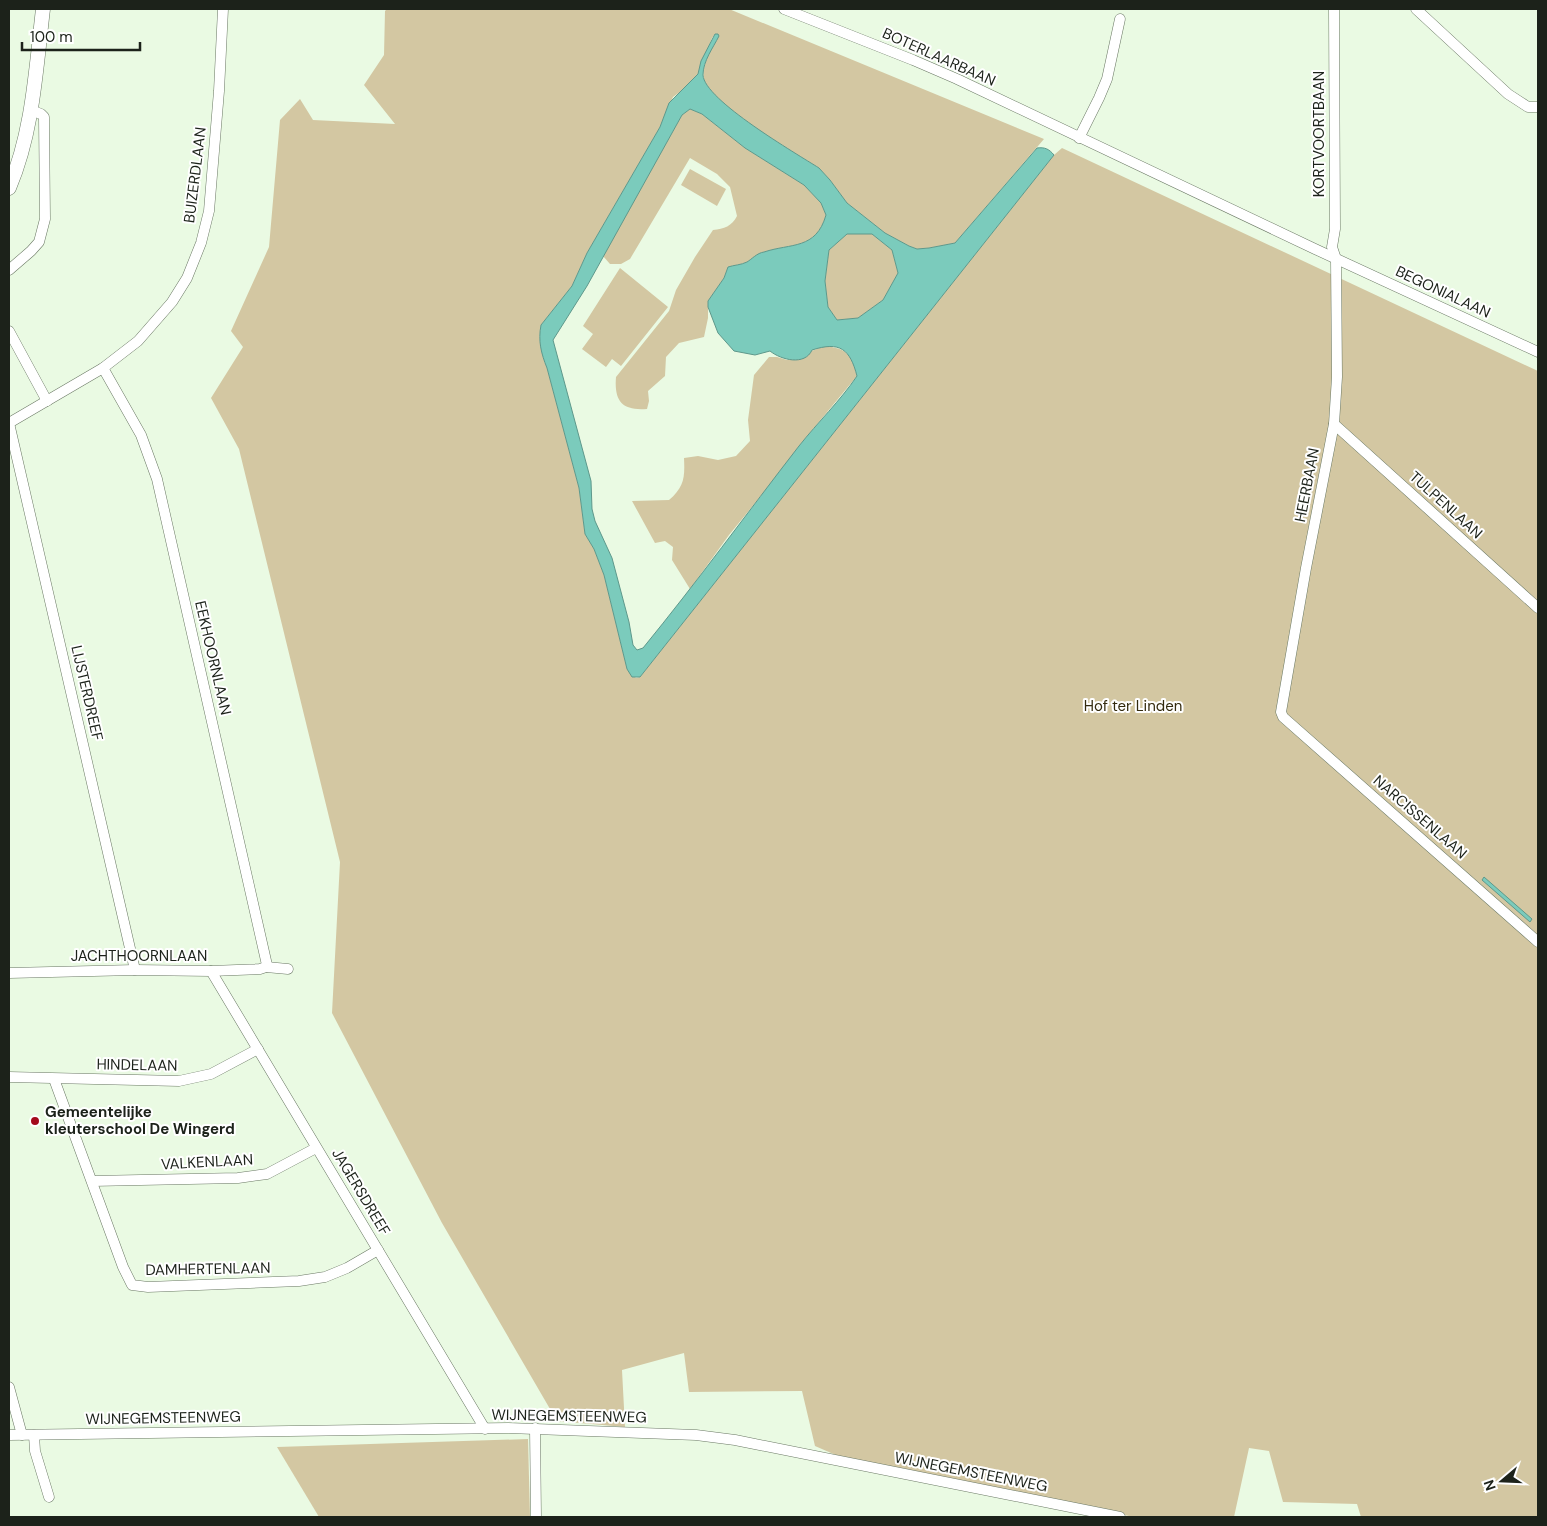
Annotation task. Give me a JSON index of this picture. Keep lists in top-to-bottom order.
{
  "streets": {
    "street": [
      "BOTERLAARBAAN",
      "KORTVOORTBAAN",
      "BUIZERDLAAN",
      "BEGONIALAAN",
      "HEERBAAN",
      "TULPENLAAN",
      "EEKHOORNLAAN",
      "LIJSTERDREEF",
      "NARCISSENLAAN",
      "JACHTHOORNLAAN",
      "HINDELAAN",
      "VALKENLAAN",
      "JAGERSDREEF",
      "DAMHERTENLAAN",
      "WIJNEGEMSTEENWEG"
    ]
  },
  "crossings": [
    ["BOTERLAARBAAN", "KORTVOORTBAAN"],
    ["BOTERLAARBAAN", "BEGONIALAAN"],
    ["BOTERLAARBAAN", "HEERBAAN"],
    ["KORTVOORTBAAN", "BEGONIALAAN"],
    ["KORTVOORTBAAN", "HEERBAAN"],
    ["BUIZERDLAAN", "EEKHOORNLAAN"],
    ["BUIZERDLAAN", "LIJSTERDREEF"],
    ["BEGONIALAAN", "HEERBAAN"],
    ["HEERBAAN", "TULPENLAAN"],
    ["HEERBAAN", "NARCISSENLAAN"],
    ["EEKHOORNLAAN", "JACHTHOORNLAAN"],
    ["LIJSTERDREEF", "JACHTHOORNLAAN"],
    ["JACHTHOORNLAAN", "JAGERSDREEF"],
    ["HINDELAAN", "JAGERSDREEF"],
    ["HINDELAAN", "DAMHERTENLAAN"],
    ["VALKENLAAN", "JAGERSDREEF"],
    ["VALKENLAAN", "DAMHERTENLAAN"],
    ["JAGERSDREEF", "DAMHERTENLAAN"],
    ["JAGERSDREEF", "WIJNEGEMSTEENWEG"]
  ],
  "parks": ["Hof ter Linden"],
  "places": ["Gemeentelijke kleuterschool De Wingerd"],
  "scale_bar": "100 m",
  "north": "left"
}
